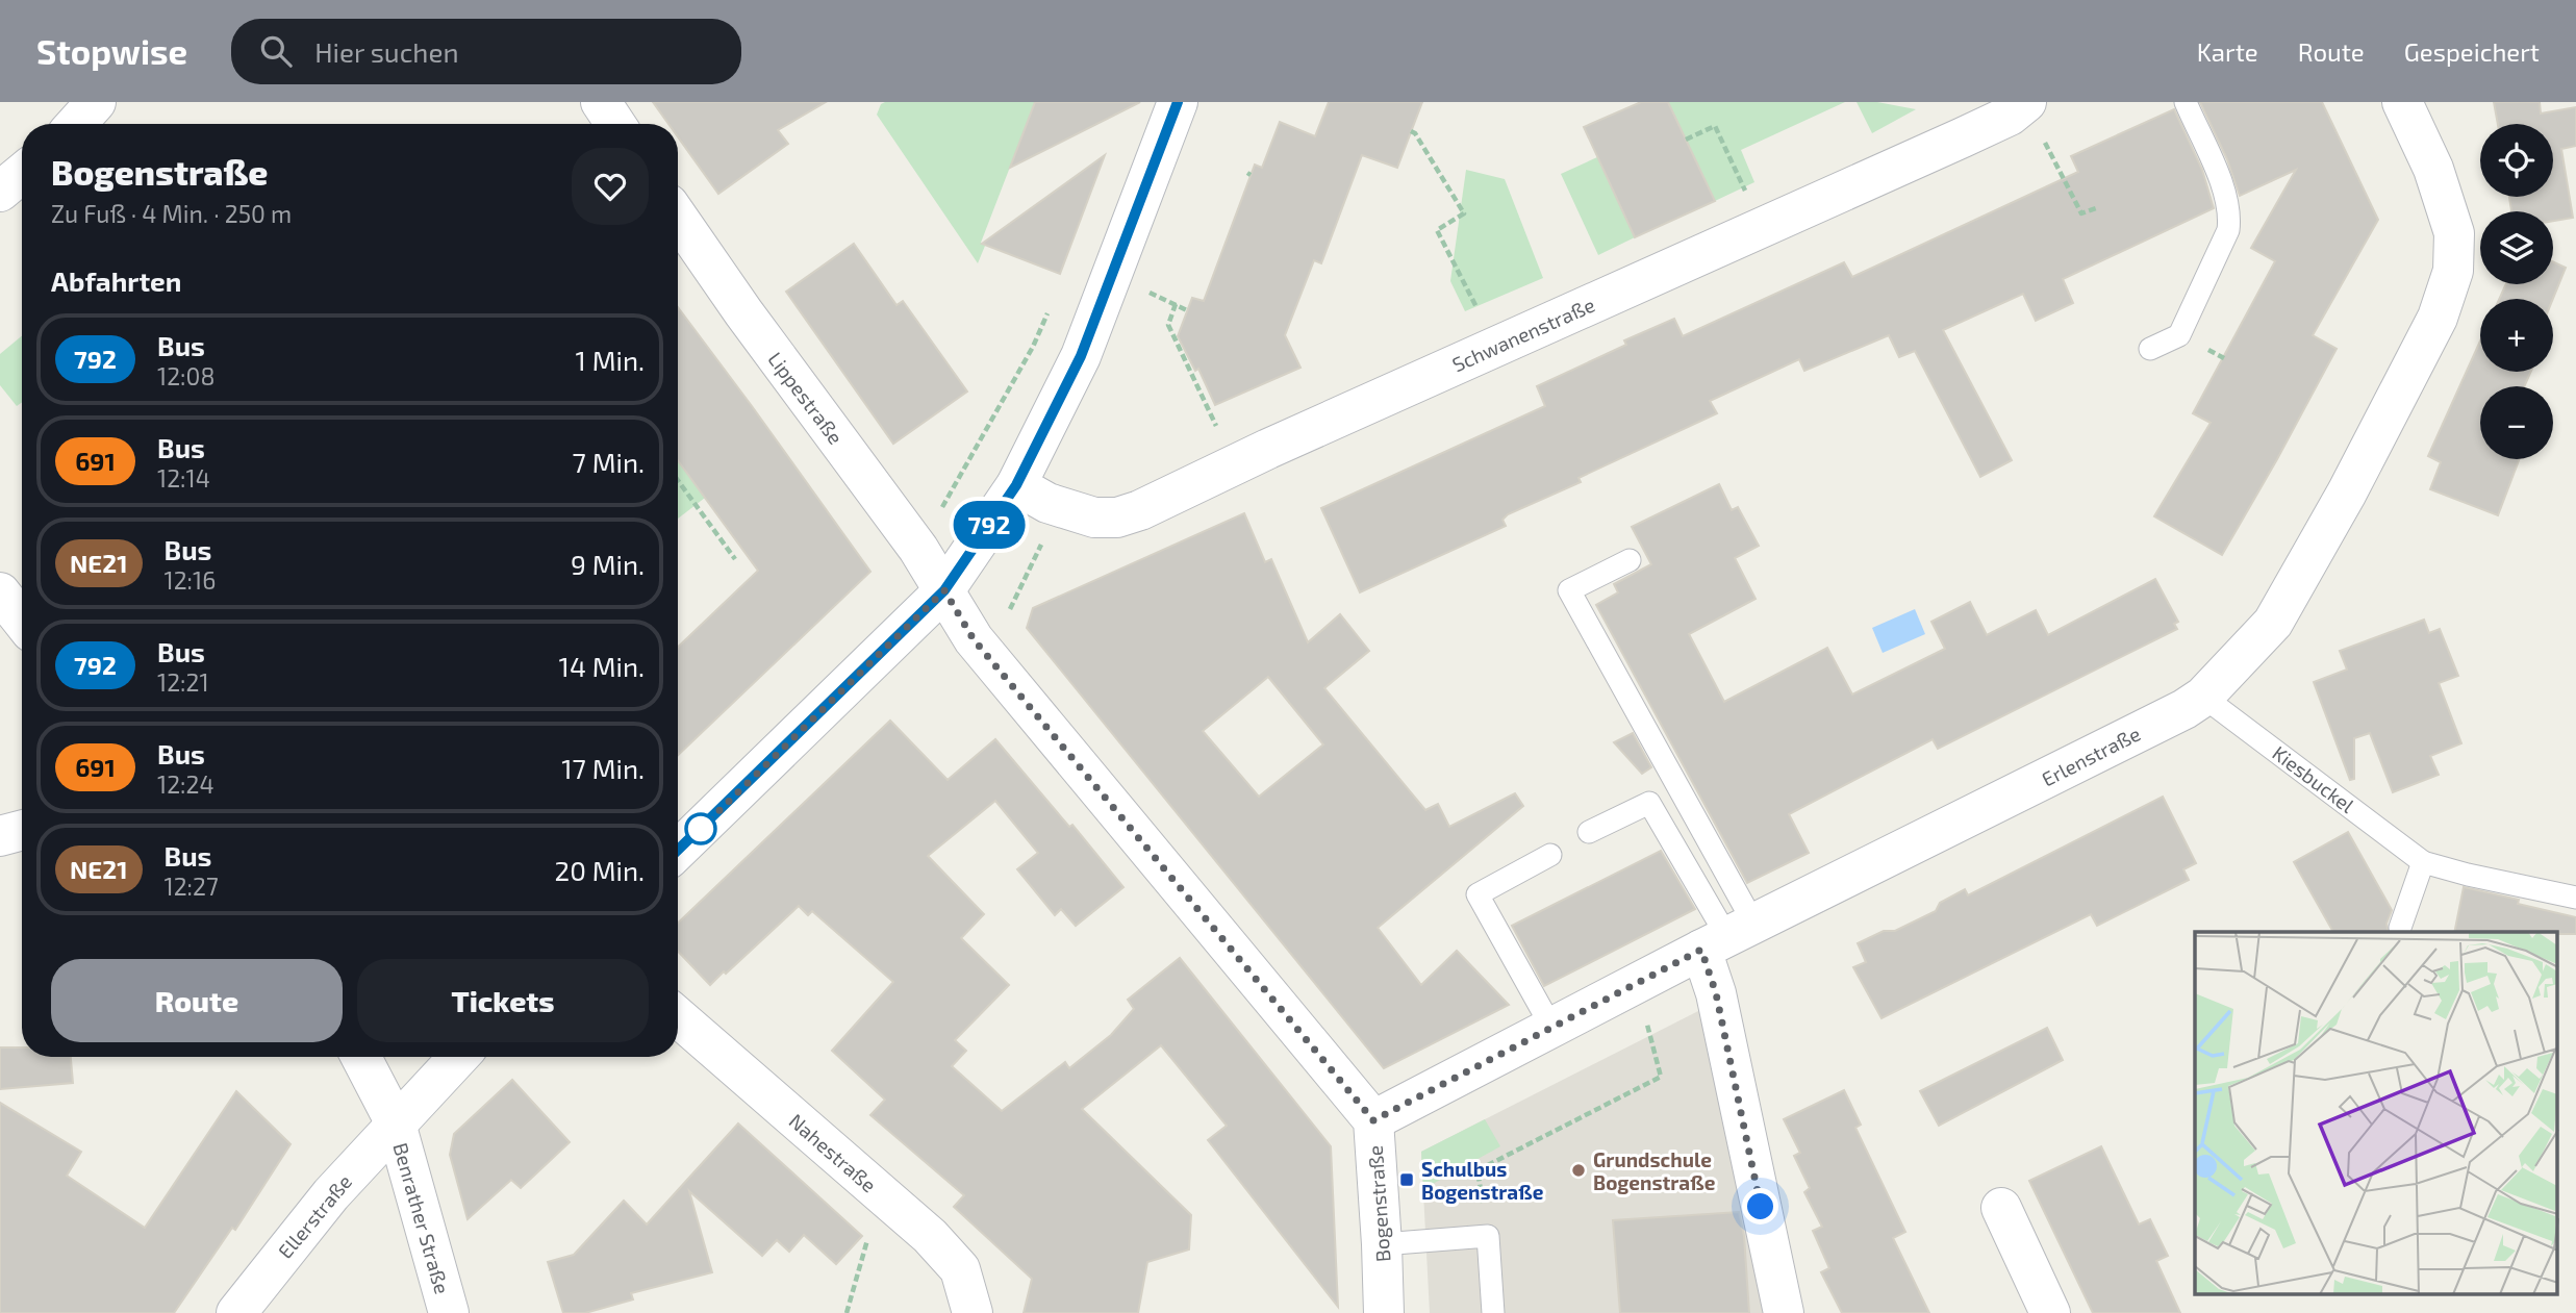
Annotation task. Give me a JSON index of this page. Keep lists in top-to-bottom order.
{
  "streets": {
    "street": [
      "Schwanenstraße",
      "Lippestraße",
      "Erlenstraße",
      "Nahestraße",
      "Bogenstraße",
      "Ellerstraße",
      "Benrather Straße"
    ],
    "lane": ["Kiesbuckel"]
  },
  "crossings": [
    ["Lippestraße", "Bogenstraße"],
    ["Erlenstraße", "Kiesbuckel"],
    ["Erlenstraße", "Bogenstraße"],
    ["Ellerstraße", "Benrather Straße"]
  ],
  "places": {
    "other": ["Grundschule Bogenstraße"],
    "transit": ["Schulbus Bogenstraße"]
  },
  "lines": ["bus line 792"],
  "page": {
    "header": "Stopwise",
    "search": "Hier suchen",
    "nav": ["Karte", "Route", "Gespeichert"],
    "on_map": "792",
    "map_buttons": ["+", "−"],
    "heading": [
      ["Bogenstraße", "Zu Fuß · 4 Min. · 250 m"],
      "Abfahrten"
    ],
    "list": [
      {
        "mark": "792",
        "name": "Bus",
        "note": "12:08",
        "value": "1 Min."
      },
      {
        "mark": "691",
        "name": "Bus",
        "note": "12:14",
        "value": "7 Min."
      },
      {
        "mark": "NE21",
        "name": "Bus",
        "note": "12:16",
        "value": "9 Min."
      },
      {
        "mark": "792",
        "name": "Bus",
        "note": "12:21",
        "value": "14 Min."
      },
      {
        "mark": "691",
        "name": "Bus",
        "note": "12:24",
        "value": "17 Min."
      },
      {
        "mark": "NE21",
        "name": "Bus",
        "note": "12:27",
        "value": "20 Min."
      }
    ],
    "buttons": ["Route", "Tickets"]
  }
}
